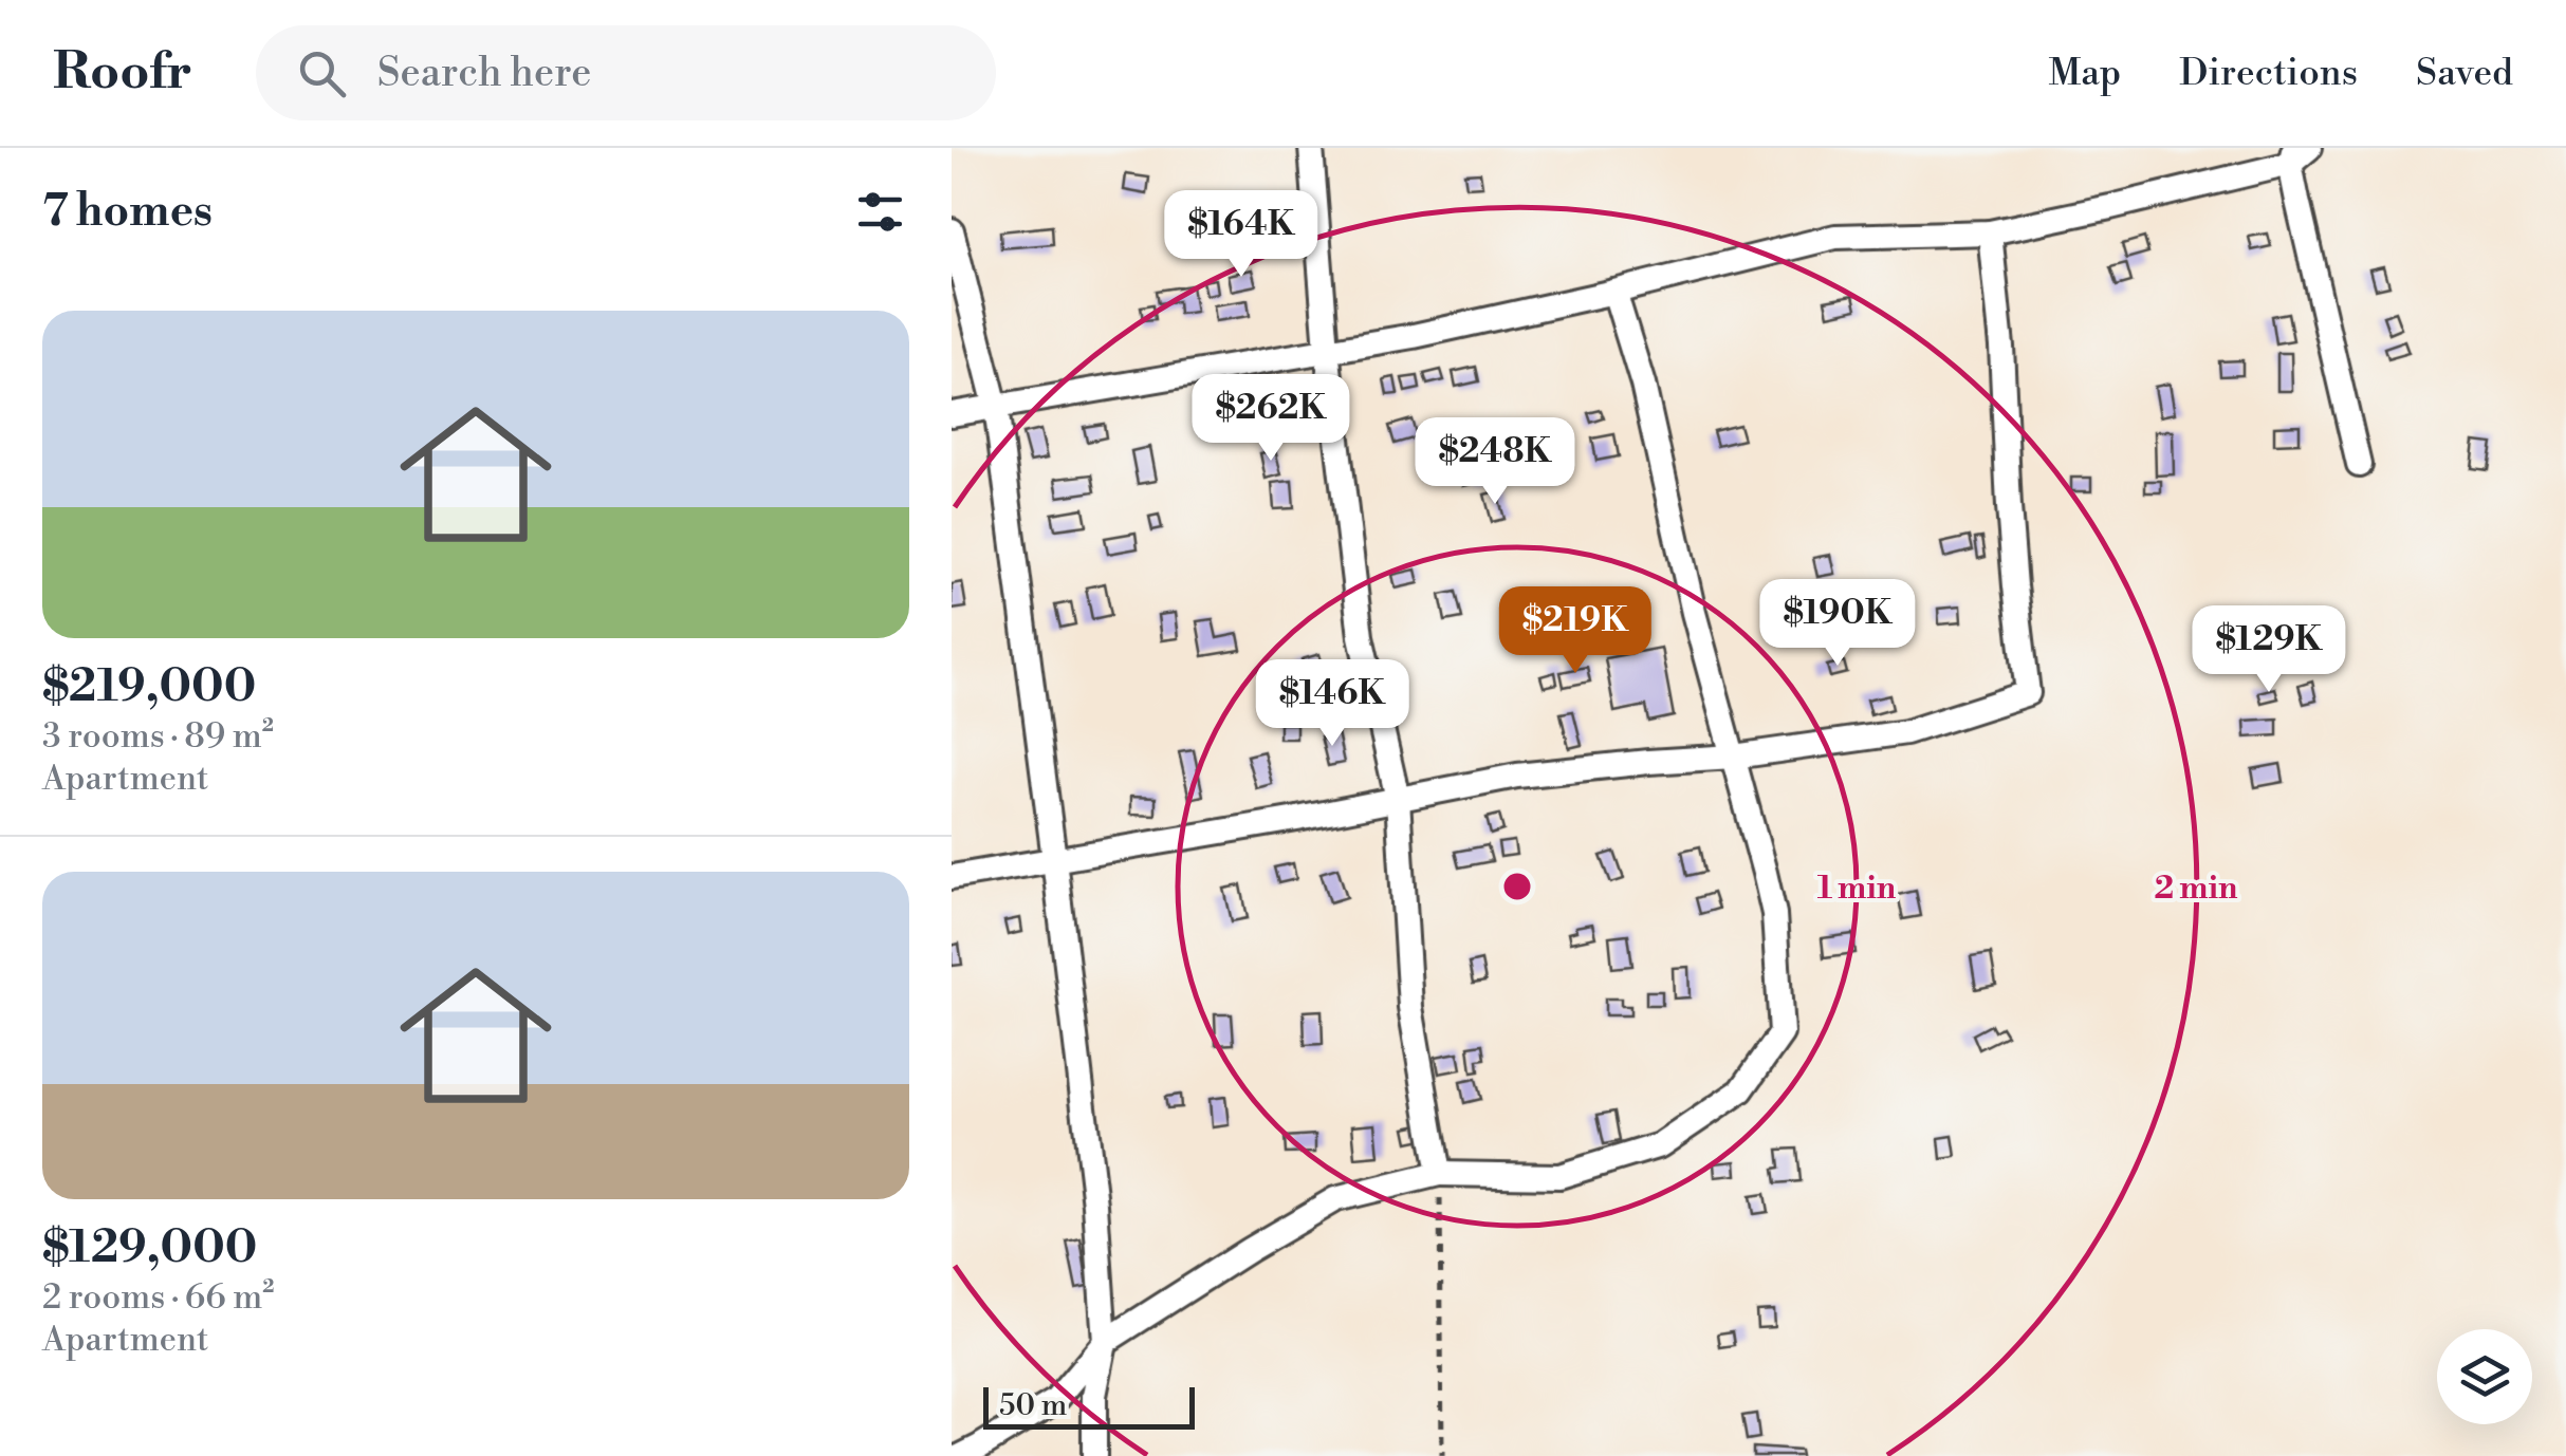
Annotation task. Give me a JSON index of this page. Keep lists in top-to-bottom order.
{
  "scale_bar": "50 m",
  "page": {
    "header": "Roofr",
    "search": "Search here",
    "nav": ["Map", "Directions", "Saved"],
    "heading": "7 homes",
    "price": [
      "$164K",
      "$262K",
      "$248K",
      "$190K",
      "$219K",
      "$129K",
      "$146K"
    ],
    "list": [
      {
        "name": "$219,000",
        "note": "3 rooms · 89 m² · Apartment"
      },
      {
        "name": "$129,000",
        "note": "2 rooms · 66 m² · Apartment"
      }
    ],
    "scale": "50 m"
  },
  "rings": ["1 min", "2 min"]
}
